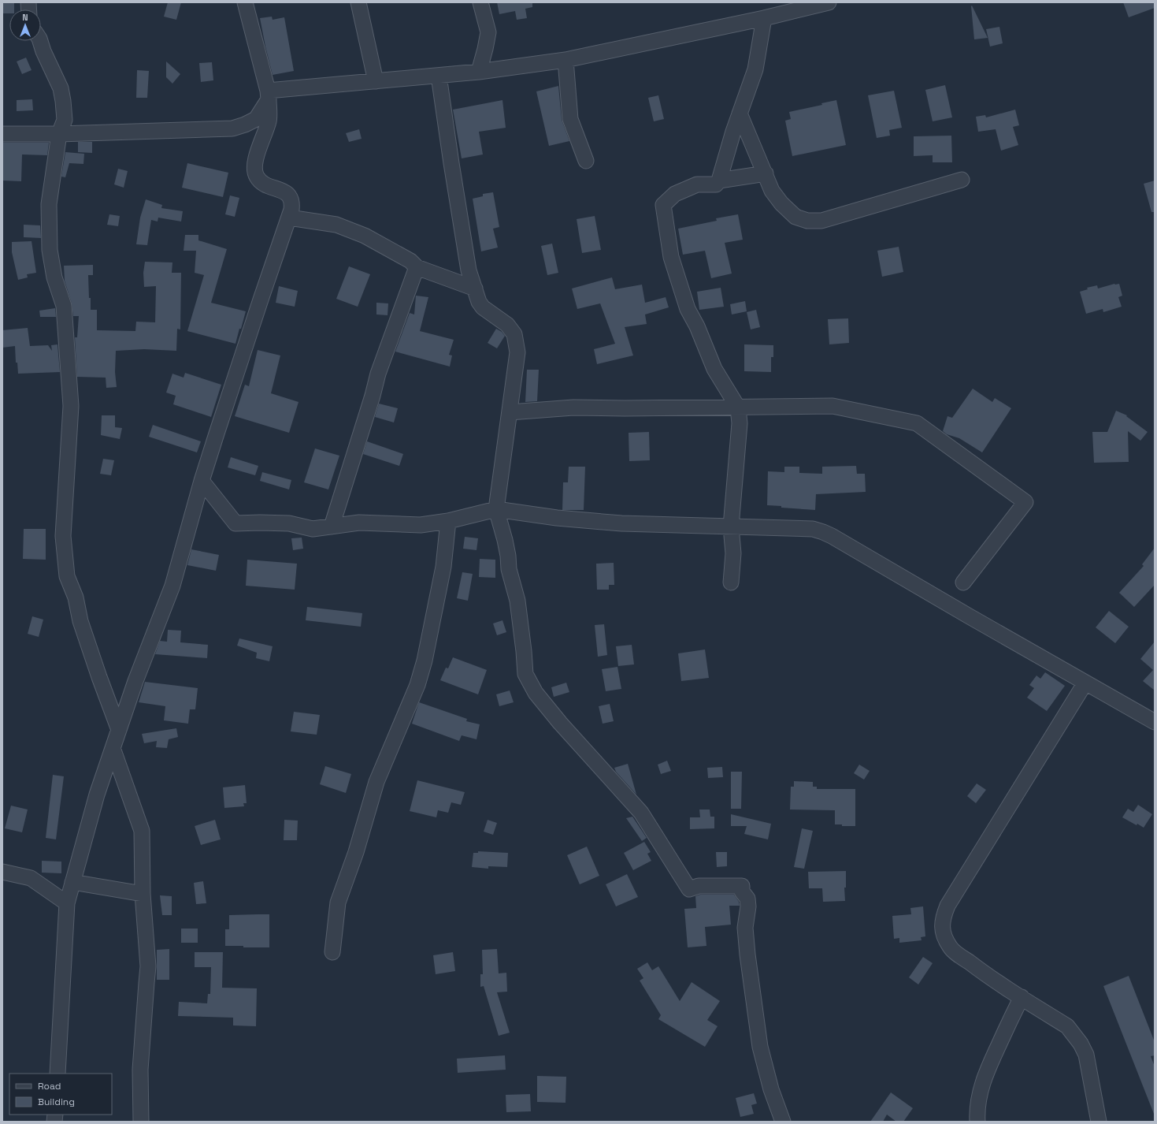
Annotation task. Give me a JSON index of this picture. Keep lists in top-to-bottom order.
{
  "legend": ["Road", "Building"],
  "north": "top"
}
